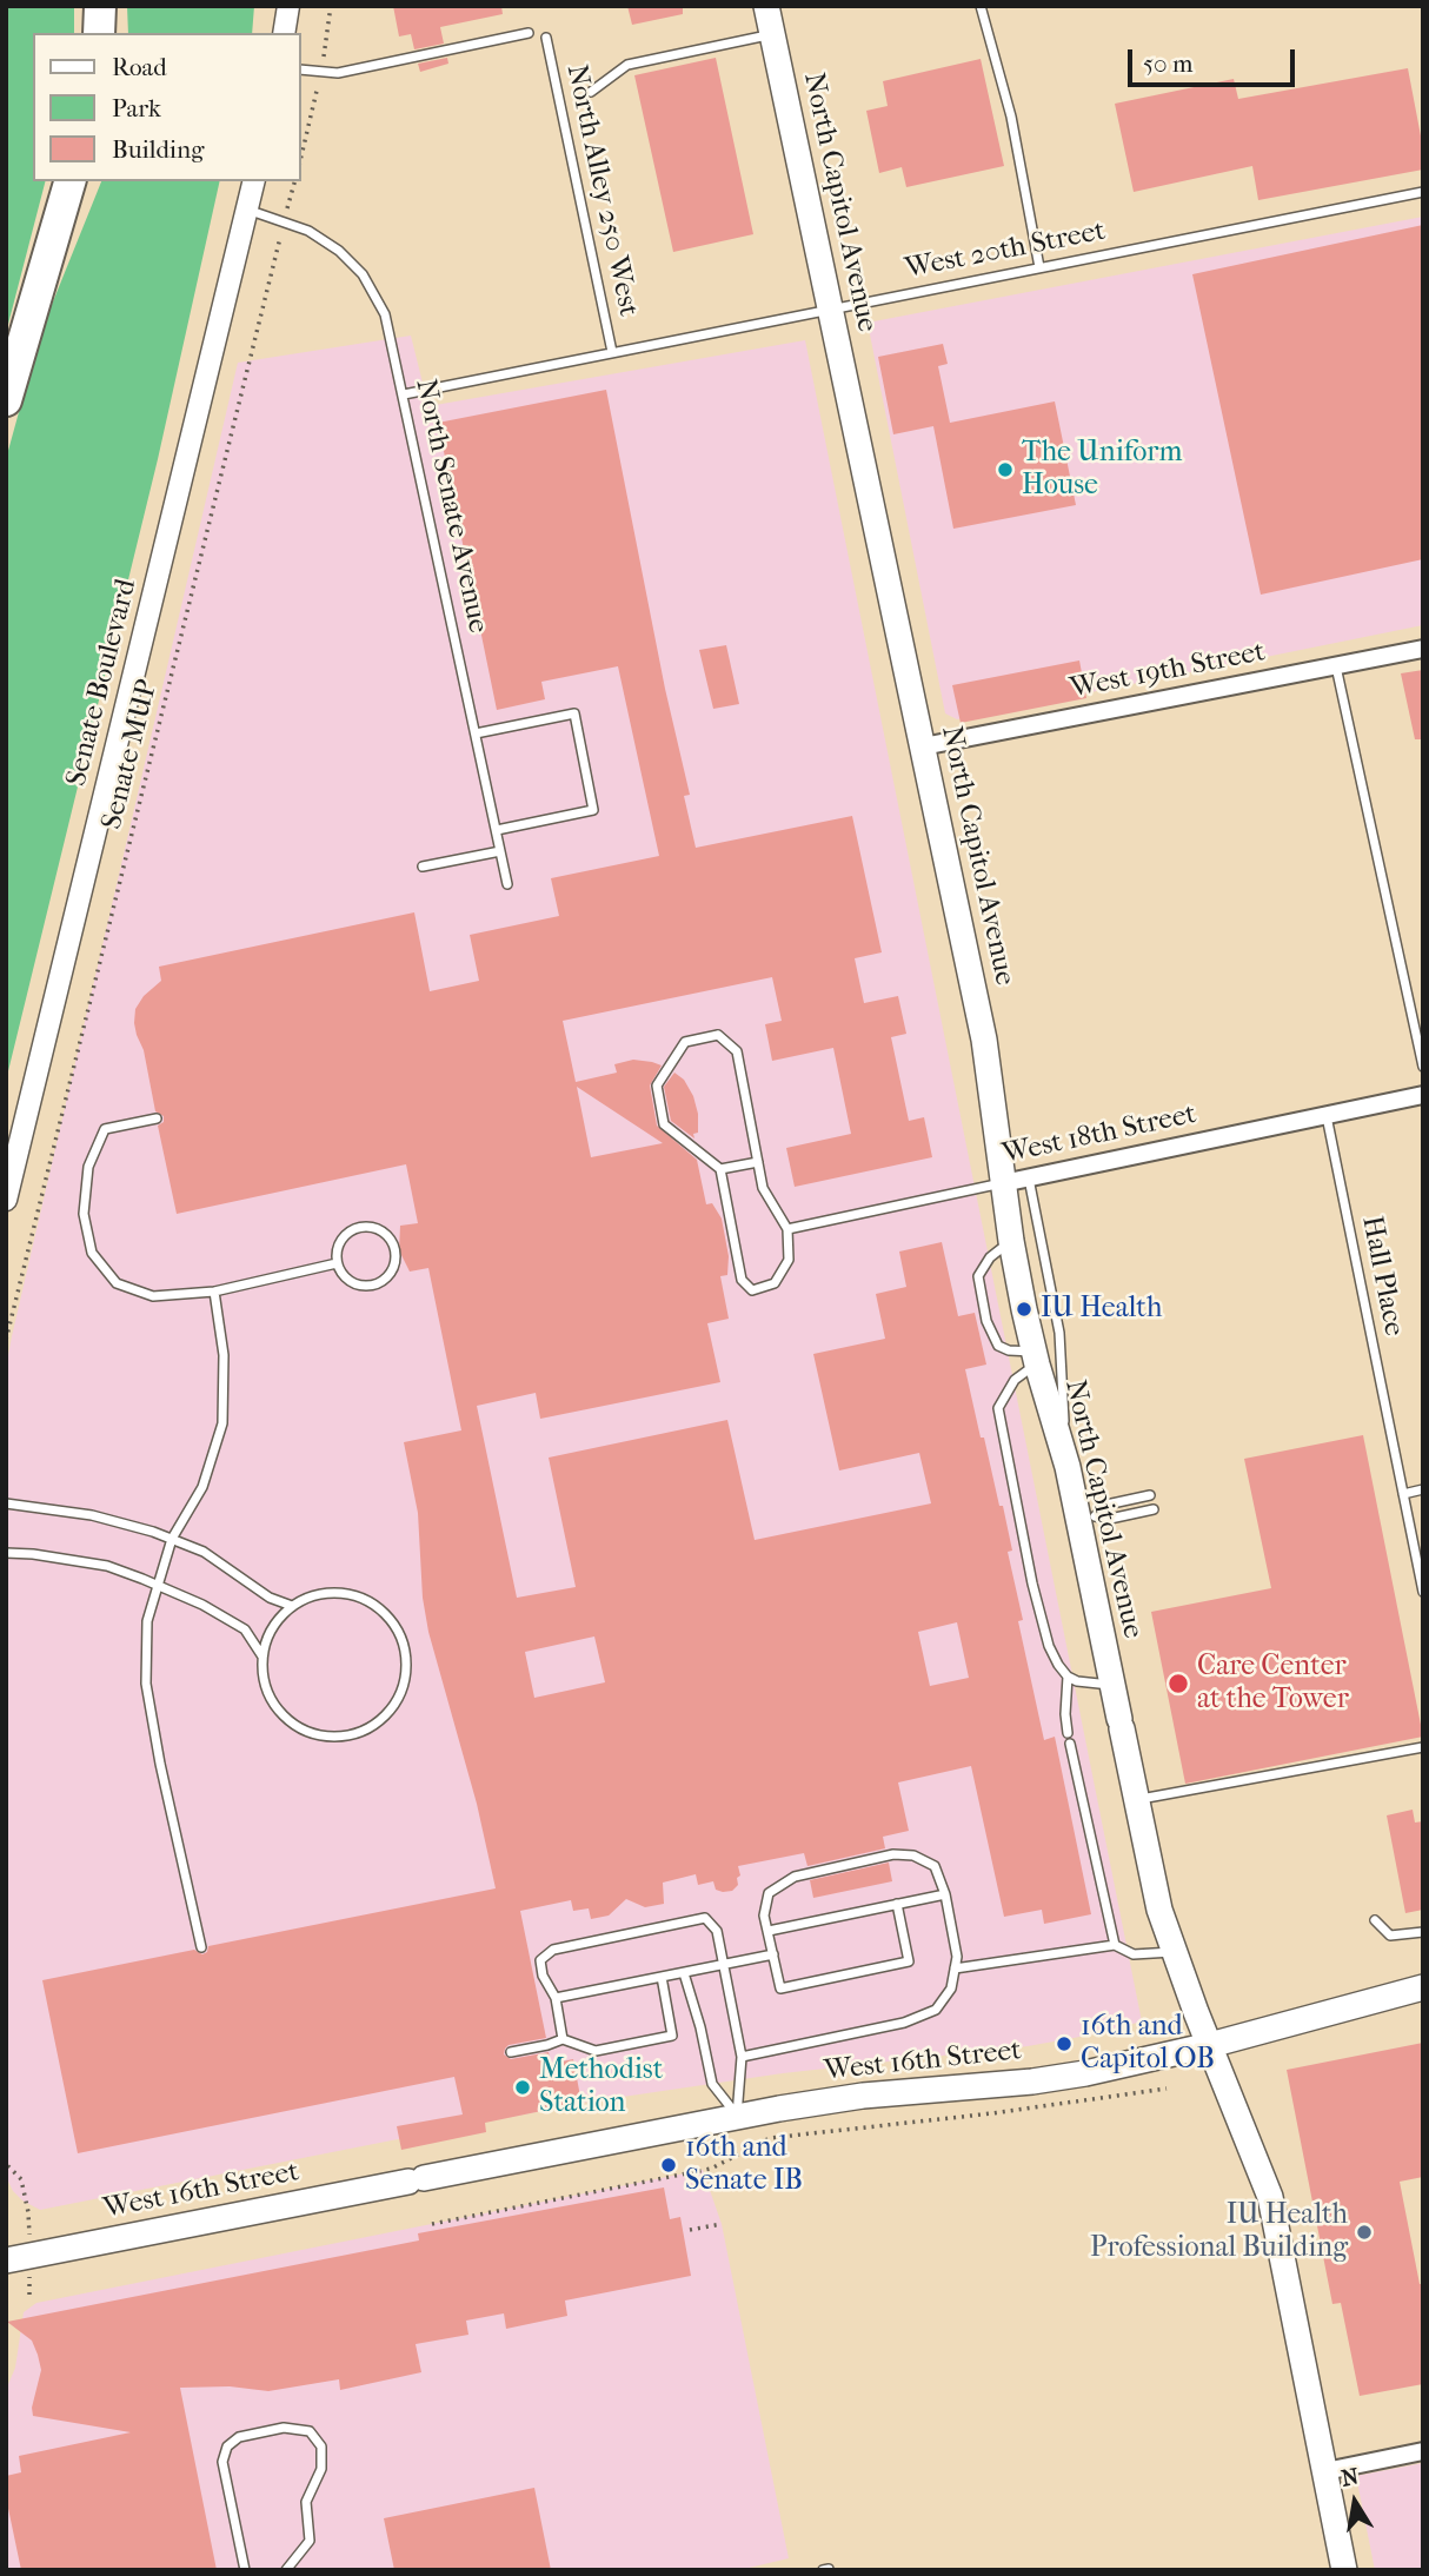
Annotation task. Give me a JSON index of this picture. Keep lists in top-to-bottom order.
{
  "streets": {
    "main road": ["North Capitol Avenue", "West 16th Street"],
    "street": ["West 19th Street", "Senate Boulevard", "West 18th Street"],
    "lane": [
      "North Alley 250 West",
      "West 20th Street",
      "North Senate Avenue",
      "Hall Place"
    ],
    "path": ["Senate MUP"]
  },
  "crossings": [
    ["North Alley 250 West", "West 20th Street"],
    ["North Capitol Avenue", "West 20th Street"],
    ["North Capitol Avenue", "West 19th Street"],
    ["North Capitol Avenue", "West 18th Street"],
    ["North Capitol Avenue", "West 16th Street"],
    ["West 20th Street", "North Senate Avenue"],
    ["North Senate Avenue", "Senate Boulevard"],
    ["North Senate Avenue", "Senate MUP"],
    ["West 18th Street", "Hall Place"]
  ],
  "places": [
    "The Uniform House",
    "IU Health",
    "Care Center at the Tower",
    "16th and Capitol OB",
    "Methodist Station",
    "16th and Senate IB",
    "IU Health Professional Building"
  ],
  "legend": ["Road", "Park", "Building"],
  "scale_bar": "50 m",
  "north": "top"
}
